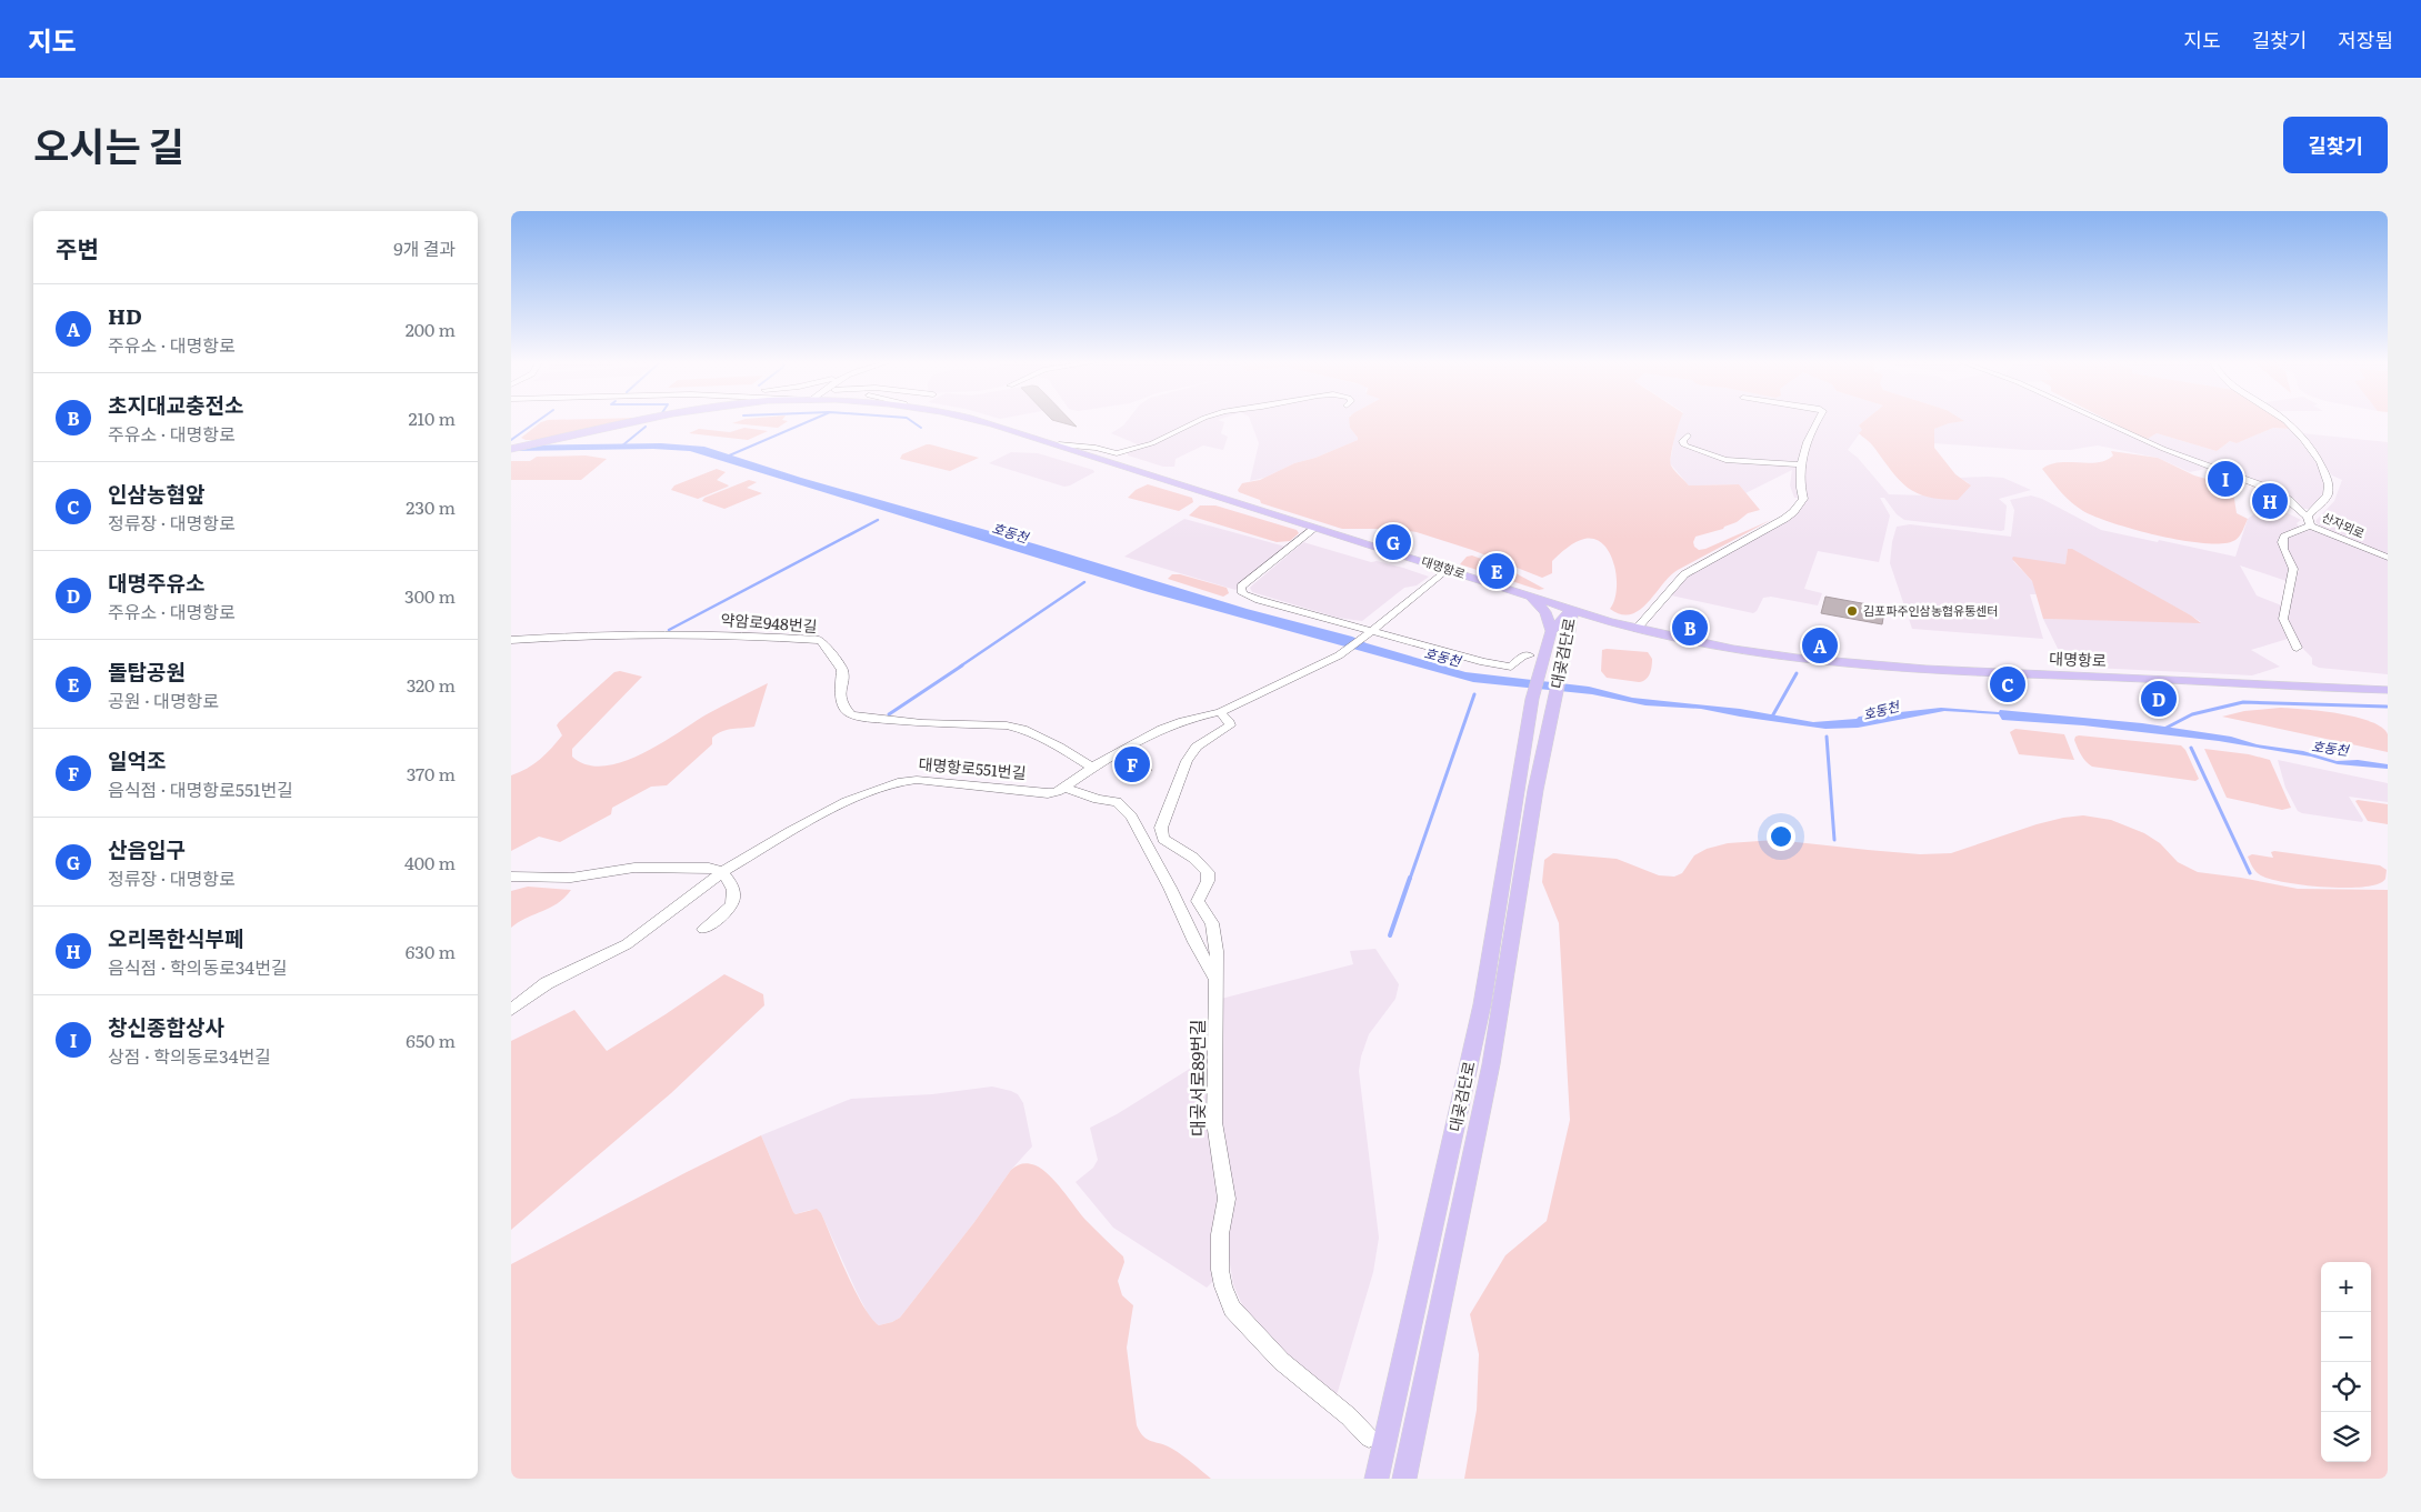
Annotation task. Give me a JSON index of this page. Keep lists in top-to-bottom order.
{
  "streets": {
    "main road": ["대명항로", "대곶검단로"],
    "street": [
      "산자뫼로",
      "약암로948번길",
      "대명항로551번길",
      "대곶서로89번길"
    ]
  },
  "crossings": [
    ["대명항로", "대곶검단로"],
    ["대명항로", "대명항로551번길"],
    ["약암로948번길", "대명항로551번길"],
    ["대명항로551번길", "대곶서로89번길"]
  ],
  "water": ["호동천"],
  "places": ["김포파주인삼농협유통센터"],
  "page": {
    "header": "지도",
    "nav": ["지도", "길찾기", "저장됨"],
    "title": "오시는 길",
    "buttons": "길찾기",
    "heading": ["주변", "9개 결과"],
    "list": [
      {
        "mark": "A",
        "name": "HD",
        "note": "주유소 · 대명항로",
        "value": "200 m"
      },
      {
        "mark": "B",
        "name": "초지대교충전소",
        "note": "주유소 · 대명항로",
        "value": "210 m"
      },
      {
        "mark": "C",
        "name": "인삼농협앞",
        "note": "정류장 · 대명항로",
        "value": "230 m"
      },
      {
        "mark": "D",
        "name": "대명주유소",
        "note": "주유소 · 대명항로",
        "value": "300 m"
      },
      {
        "mark": "E",
        "name": "돌탑공원",
        "note": "공원 · 대명항로",
        "value": "320 m"
      },
      {
        "mark": "F",
        "name": "일억조",
        "note": "음식점 · 대명항로551번길",
        "value": "370 m"
      },
      {
        "mark": "G",
        "name": "산음입구",
        "note": "정류장 · 대명항로",
        "value": "400 m"
      },
      {
        "mark": "H",
        "name": "오리목한식부페",
        "note": "음식점 · 학의동로34번길",
        "value": "630 m"
      },
      {
        "mark": "I",
        "name": "창신종합상사",
        "note": "상점 · 학의동로34번길",
        "value": "650 m"
      }
    ],
    "pins": [
      "I",
      "H",
      "G",
      "E",
      "B",
      "A",
      "C",
      "D",
      "F"
    ],
    "map_buttons": ["+", "−"]
  }
}
